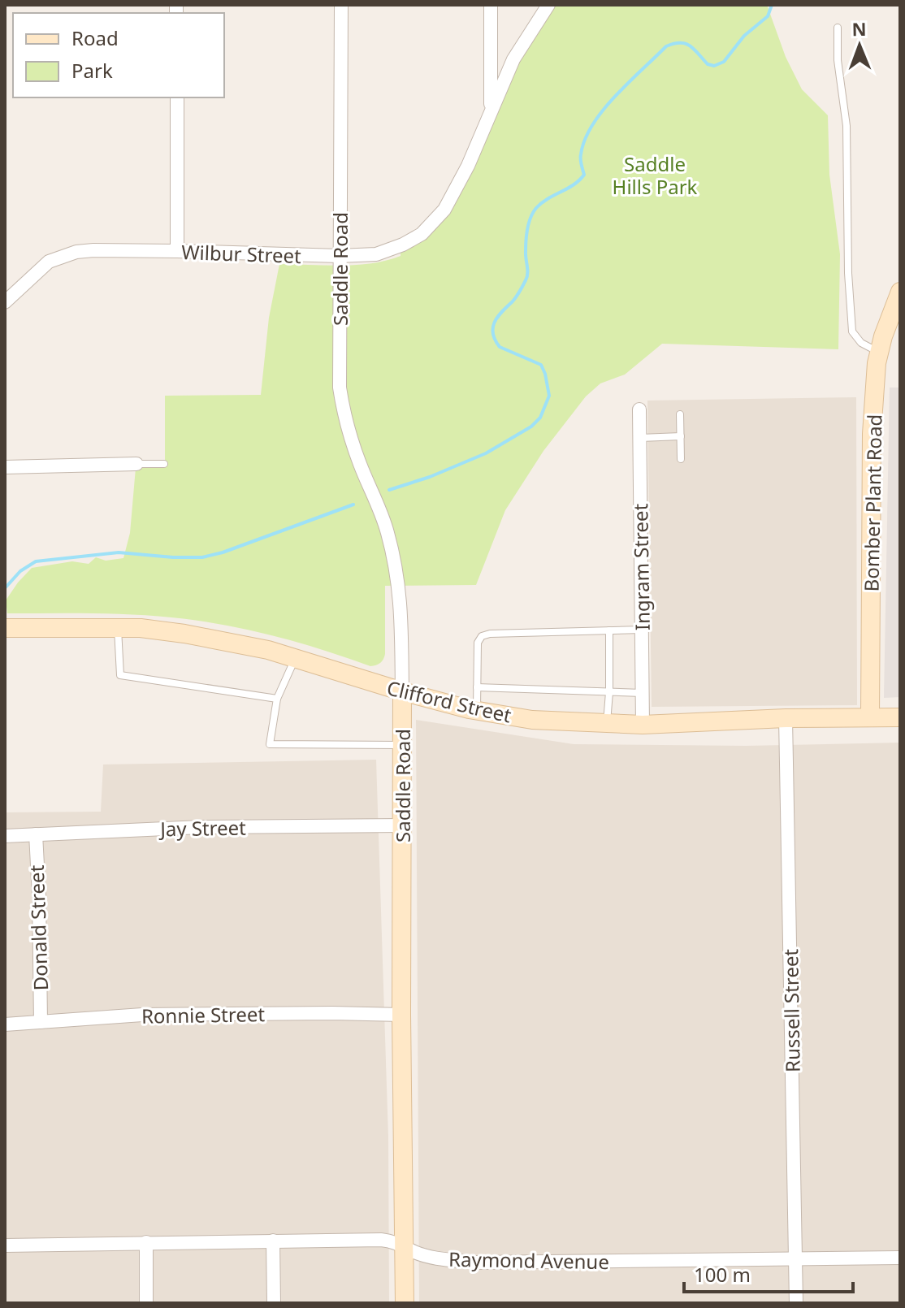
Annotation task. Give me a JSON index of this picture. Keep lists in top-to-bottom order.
{
  "streets": {
    "street": [
      "Wilbur Street",
      "Saddle Road",
      "Bomber Plant Road",
      "Ingram Street",
      "Clifford Street",
      "Jay Street",
      "Donald Street",
      "Russell Street",
      "Ronnie Street",
      "Raymond Avenue"
    ]
  },
  "crossings": [
    ["Wilbur Street", "Saddle Road"],
    ["Saddle Road", "Clifford Street"],
    ["Saddle Road", "Jay Street"],
    ["Saddle Road", "Ronnie Street"],
    ["Saddle Road", "Raymond Avenue"],
    ["Bomber Plant Road", "Clifford Street"],
    ["Ingram Street", "Clifford Street"],
    ["Clifford Street", "Russell Street"],
    ["Jay Street", "Donald Street"],
    ["Donald Street", "Ronnie Street"],
    ["Russell Street", "Raymond Avenue"]
  ],
  "parks": ["Saddle Hills Park"],
  "legend": ["Road", "Park"],
  "scale_bar": "100 m",
  "north": "top"
}
